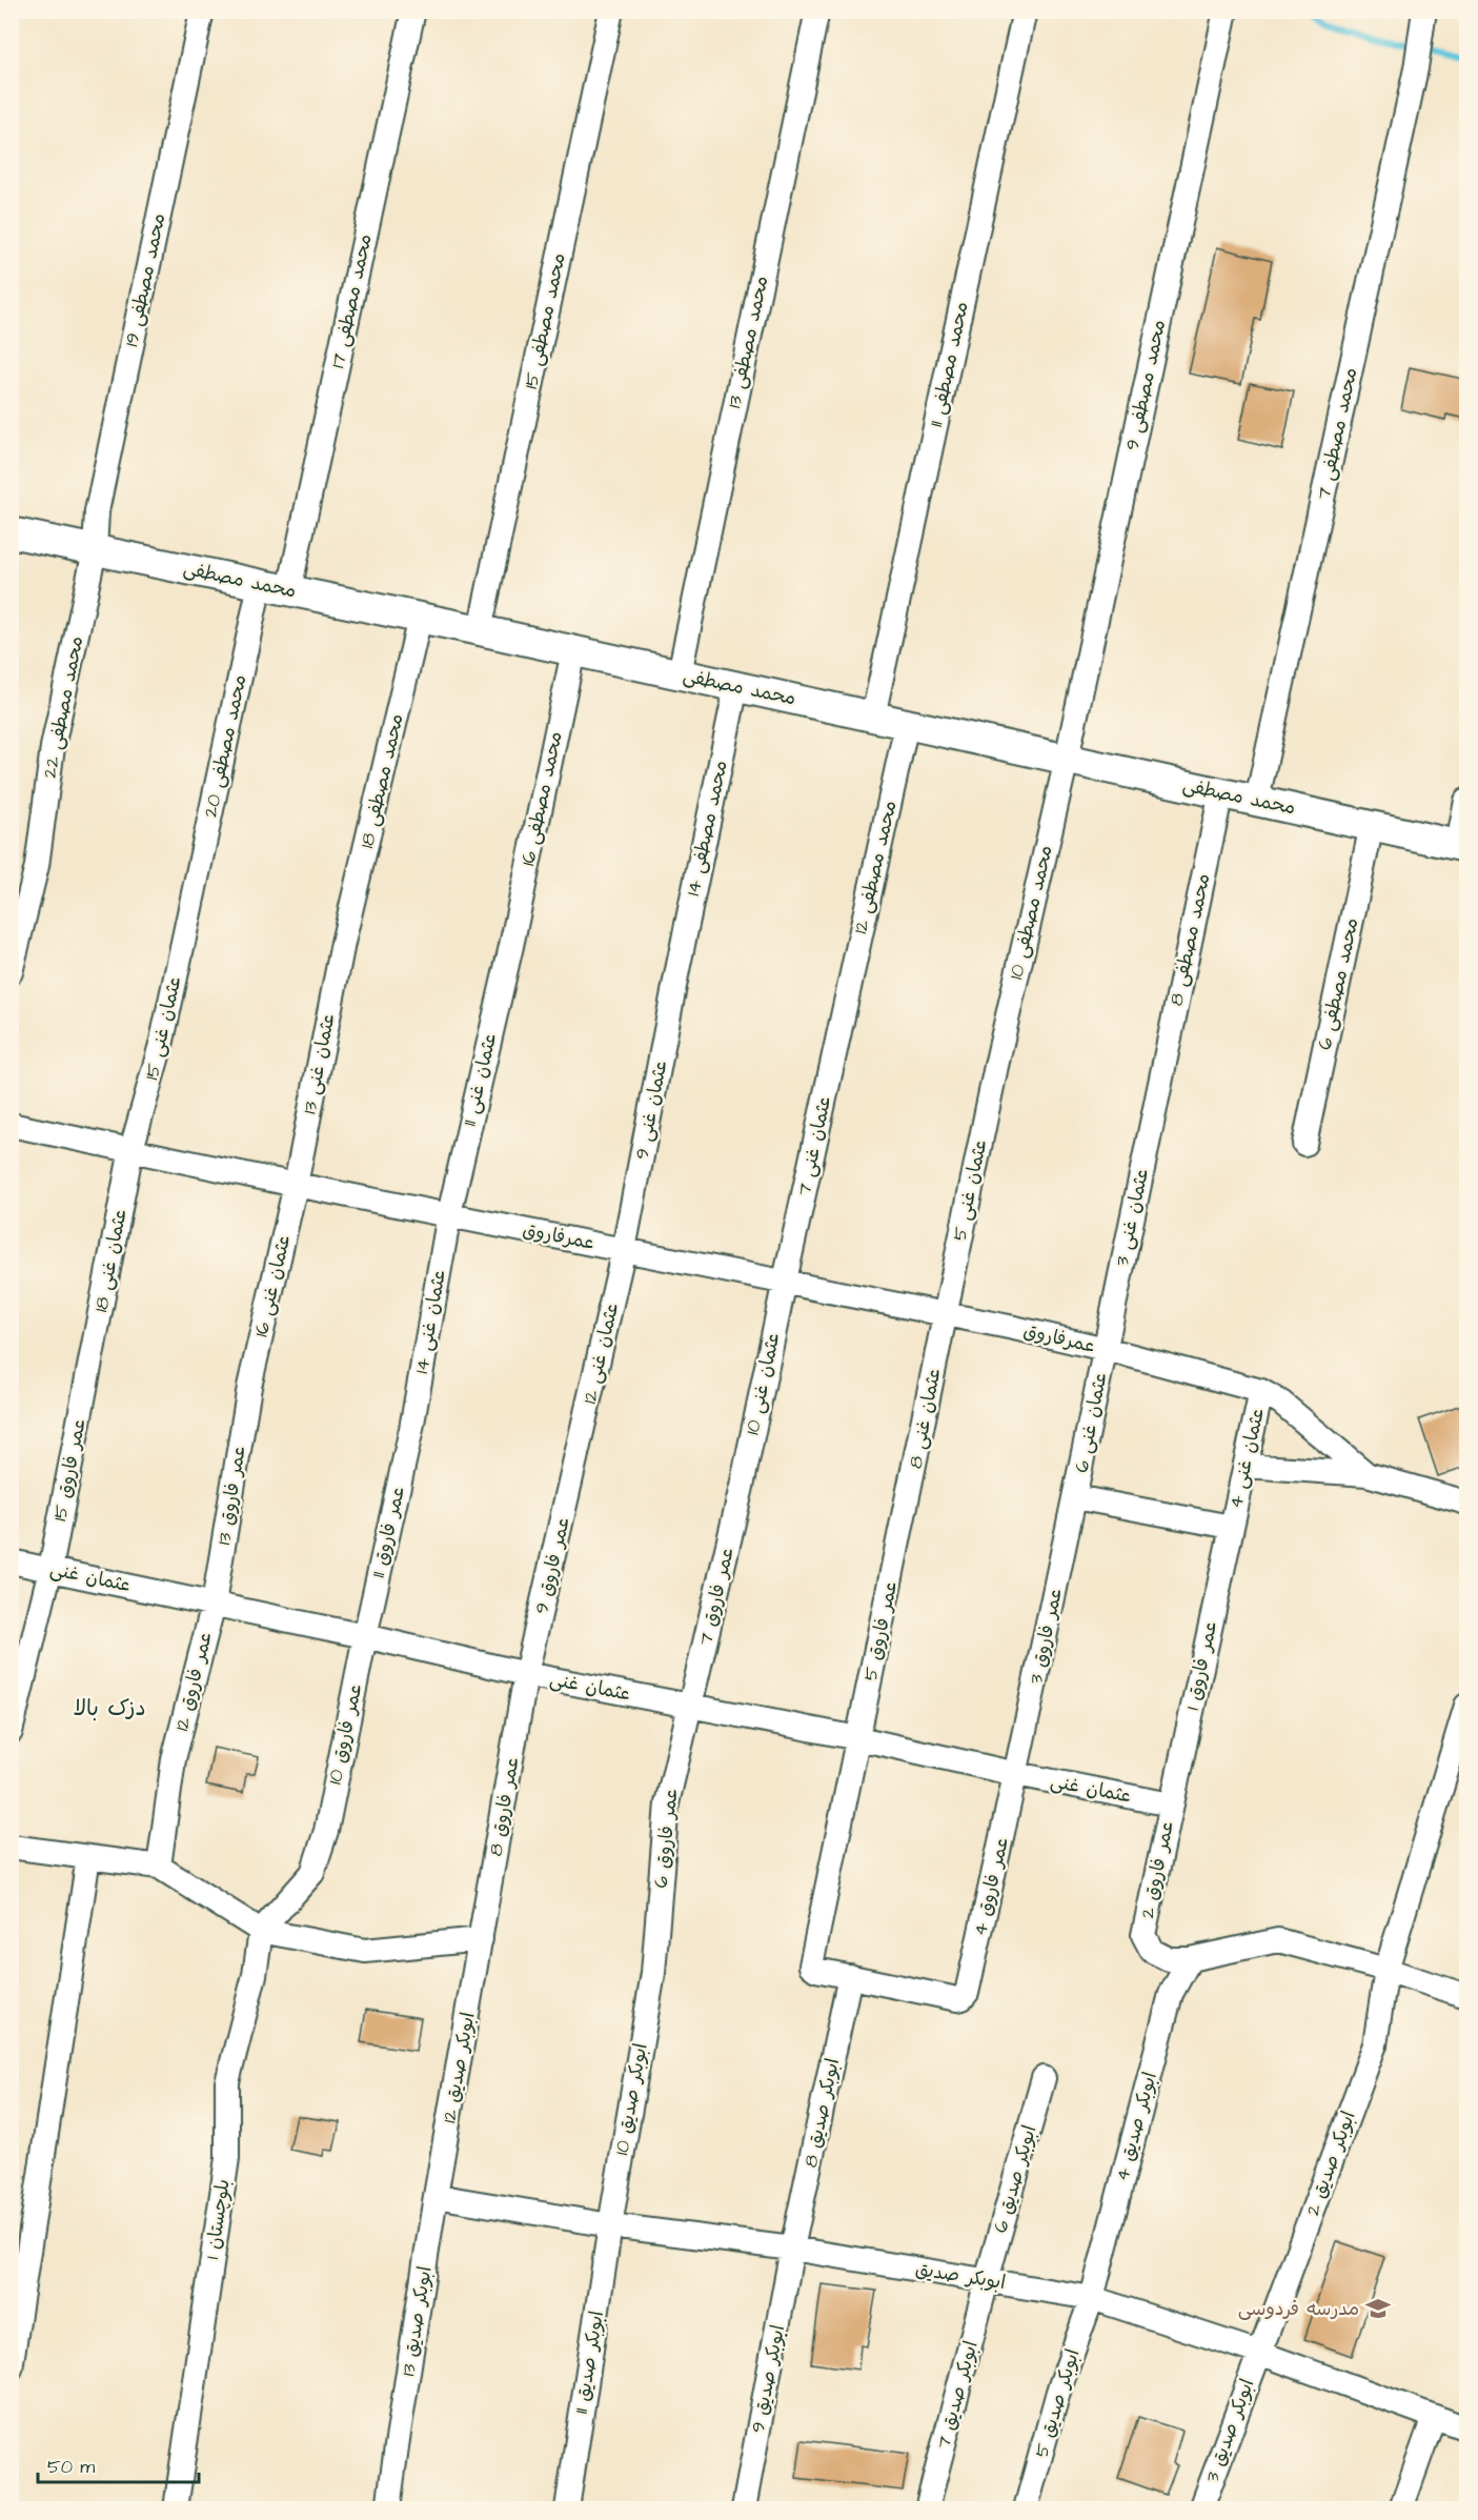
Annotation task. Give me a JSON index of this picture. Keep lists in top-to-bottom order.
{
  "streets": {
    "street": [
      "محمد مصطفی 19",
      "محمد مصطفی 17",
      "محمد مصطفی 15",
      "محمد مصطفی 13",
      "محمد مصطفی 11",
      "محمد مصطفی 9",
      "محمد مصطفی 7",
      "محمد مصطفی",
      "محمد مصطفی 22",
      "محمد مصطفی 20",
      "محمد مصطفی 18",
      "محمد مصطفی 16",
      "محمد مصطفی 14",
      "محمد مصطفی 12",
      "محمد مصطفی 10",
      "محمد مصطفی 8",
      "محمد مصطفی 6",
      "عثمان غنی 15",
      "عثمان غنی 13",
      "عثمان غنی 11",
      "عثمان غنی 9",
      "عثمان غنی 7",
      "عثمان غنی 5",
      "عثمان غنی 3",
      "عمرفاروق",
      "عثمان غنی 18",
      "عثمان غنی 16",
      "عثمان غنی 14",
      "عثمان غنی 12",
      "عثمان غنی 10",
      "عثمان غنی 8",
      "عثمان غنی 6",
      "عثمان غنی 4",
      "عمر فاروق 15",
      "عمر فاروق 13",
      "عمر فاروق 11",
      "عمر فاروق 9",
      "عثمان غنی",
      "عمر فاروق 7",
      "عمر فاروق 5",
      "عمر فاروق 3",
      "عمر فاروق 1",
      "عمر فاروق 12",
      "عمر فاروق 10",
      "عمر فاروق 8",
      "عمر فاروق 6",
      "عمر فاروق 2",
      "عمر فاروق 4",
      "ابوبکر صدیق 12",
      "ابوبکر صدیق 10",
      "ابوبکر صدیق 8",
      "ابوبکر صدیق 4",
      "ابوبکر صدیق 2",
      "ابوبکر صدیق 6",
      "بلوچستان 1",
      "ابوبکر صدیق",
      "ابوبکر صدیق 13",
      "ابوبکر صدیق 11",
      "ابوبکر صدیق 9",
      "ابوبکر صدیق 7",
      "ابوبکر صدیق 5",
      "ابوبکر صدیق 3"
    ]
  },
  "crossings": [
    ["محمد مصطفی 19", "محمد مصطفی"],
    ["محمد مصطفی 19", "محمد مصطفی 22"],
    ["محمد مصطفی 17", "محمد مصطفی"],
    ["محمد مصطفی 15", "محمد مصطفی"],
    ["محمد مصطفی 13", "محمد مصطفی"],
    ["محمد مصطفی 11", "محمد مصطفی"],
    ["محمد مصطفی 9", "محمد مصطفی"],
    ["محمد مصطفی 9", "محمد مصطفی 10"],
    ["محمد مصطفی 7", "محمد مصطفی"],
    ["محمد مصطفی", "محمد مصطفی 22"],
    ["محمد مصطفی", "محمد مصطفی 20"],
    ["محمد مصطفی", "محمد مصطفی 18"],
    ["محمد مصطفی", "محمد مصطفی 16"],
    ["محمد مصطفی", "محمد مصطفی 14"],
    ["محمد مصطفی", "محمد مصطفی 12"],
    ["محمد مصطفی", "محمد مصطفی 10"],
    ["محمد مصطفی", "محمد مصطفی 8"],
    ["محمد مصطفی", "محمد مصطفی 6"],
    ["محمد مصطفی 20", "عثمان غنی 15"],
    ["محمد مصطفی 18", "عثمان غنی 13"],
    ["محمد مصطفی 16", "عثمان غنی 11"],
    ["محمد مصطفی 14", "عثمان غنی 9"],
    ["محمد مصطفی 12", "عثمان غنی 7"],
    ["محمد مصطفی 10", "عثمان غنی 5"],
    ["محمد مصطفی 8", "عثمان غنی 3"],
    ["عثمان غنی 15", "عمرفاروق"],
    ["عثمان غنی 15", "عثمان غنی 18"],
    ["عثمان غنی 13", "عمرفاروق"],
    ["عثمان غنی 13", "عثمان غنی 16"],
    ["عثمان غنی 11", "عمرفاروق"],
    ["عثمان غنی 11", "عثمان غنی 14"],
    ["عثمان غنی 9", "عمرفاروق"],
    ["عثمان غنی 9", "عثمان غنی 12"],
    ["عثمان غنی 7", "عمرفاروق"],
    ["عثمان غنی 7", "عثمان غنی 10"],
    ["عثمان غنی 5", "عمرفاروق"],
    ["عثمان غنی 5", "عثمان غنی 8"],
    ["عثمان غنی 3", "عمرفاروق"],
    ["عثمان غنی 3", "عثمان غنی 6"],
    ["عمرفاروق", "عثمان غنی 18"],
    ["عمرفاروق", "عثمان غنی 16"],
    ["عمرفاروق", "عثمان غنی 14"],
    ["عمرفاروق", "عثمان غنی 12"],
    ["عمرفاروق", "عثمان غنی 10"],
    ["عمرفاروق", "عثمان غنی 8"],
    ["عمرفاروق", "عثمان غنی 6"],
    ["عثمان غنی 18", "عمر فاروق 15"],
    ["عثمان غنی 16", "عمر فاروق 13"],
    ["عثمان غنی 14", "عمر فاروق 11"],
    ["عثمان غنی 12", "عمر فاروق 9"],
    ["عثمان غنی 10", "عمر فاروق 7"],
    ["عثمان غنی 8", "عمر فاروق 5"],
    ["عثمان غنی 6", "عمر فاروق 3"],
    ["عثمان غنی 4", "عمر فاروق 1"],
    ["عمر فاروق 15", "عثمان غنی"],
    ["عمر فاروق 13", "عثمان غنی"],
    ["عمر فاروق 13", "عمر فاروق 12"],
    ["عمر فاروق 11", "عثمان غنی"],
    ["عمر فاروق 11", "عمر فاروق 10"],
    ["عمر فاروق 9", "عثمان غنی"],
    ["عمر فاروق 9", "عمر فاروق 8"],
    ["عثمان غنی", "عمر فاروق 7"],
    ["عثمان غنی", "عمر فاروق 5"],
    ["عثمان غنی", "عمر فاروق 3"],
    ["عثمان غنی", "عمر فاروق 1"],
    ["عثمان غنی", "عمر فاروق 12"],
    ["عثمان غنی", "عمر فاروق 10"],
    ["عثمان غنی", "عمر فاروق 8"],
    ["عثمان غنی", "عمر فاروق 6"],
    ["عثمان غنی", "عمر فاروق 2"],
    ["عثمان غنی", "عمر فاروق 4"],
    ["عمر فاروق 7", "عمر فاروق 6"],
    ["عمر فاروق 5", "عمر فاروق 4"],
    ["عمر فاروق 5", "ابوبکر صدیق 8"],
    ["عمر فاروق 3", "عمر فاروق 4"],
    ["عمر فاروق 1", "عمر فاروق 2"],
    ["عمر فاروق 10", "بلوچستان 1"],
    ["عمر فاروق 8", "ابوبکر صدیق 12"],
    ["عمر فاروق 6", "ابوبکر صدیق 10"],
    ["عمر فاروق 2", "ابوبکر صدیق 4"],
    ["عمر فاروق 4", "ابوبکر صدیق 8"],
    ["ابوبکر صدیق 12", "ابوبکر صدیق"],
    ["ابوبکر صدیق 12", "ابوبکر صدیق 13"],
    ["ابوبکر صدیق 10", "ابوبکر صدیق"],
    ["ابوبکر صدیق 10", "ابوبکر صدیق 11"],
    ["ابوبکر صدیق 8", "ابوبکر صدیق"],
    ["ابوبکر صدیق 8", "ابوبکر صدیق 9"],
    ["ابوبکر صدیق 4", "ابوبکر صدیق"],
    ["ابوبکر صدیق 4", "ابوبکر صدیق 5"],
    ["ابوبکر صدیق 2", "ابوبکر صدیق"],
    ["ابوبکر صدیق 2", "ابوبکر صدیق 3"],
    ["ابوبکر صدیق 6", "ابوبکر صدیق"],
    ["ابوبکر صدیق 6", "ابوبکر صدیق 7"],
    ["ابوبکر صدیق", "ابوبکر صدیق 13"],
    ["ابوبکر صدیق", "ابوبکر صدیق 11"],
    ["ابوبکر صدیق", "ابوبکر صدیق 9"],
    ["ابوبکر صدیق", "ابوبکر صدیق 7"],
    ["ابوبکر صدیق", "ابوبکر صدیق 5"],
    ["ابوبکر صدیق", "ابوبکر صدیق 3"]
  ],
  "districts": ["دزک بالا"],
  "places": {
    "school or university": ["مدرسه فردوسی"]
  },
  "scale_bar": "50 m"
}
